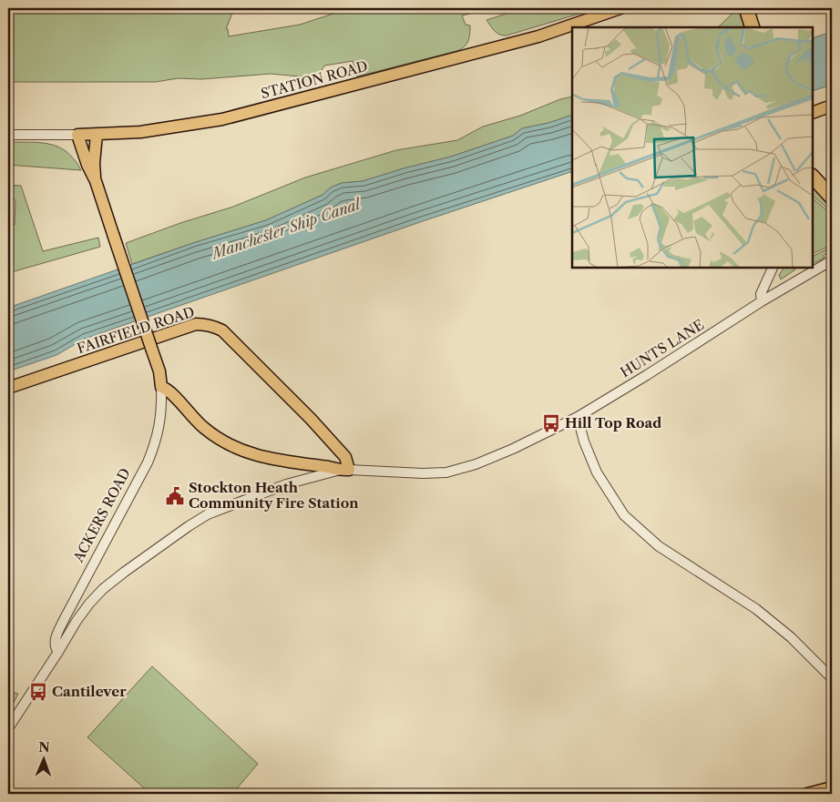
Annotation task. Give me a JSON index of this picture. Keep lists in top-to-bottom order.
{
  "streets": {
    "main road": ["STATION ROAD", "FAIRFIELD ROAD", "ACKERS ROAD"],
    "street": ["HUNTS LANE"]
  },
  "crossings": [
    ["STATION ROAD", "ACKERS ROAD"]
  ],
  "water": ["Manchester Ship Canal"],
  "places": {
    "bus stop": ["Hill Top Road", "Cantilever"],
    "public building": ["Stockton Heath Community Fire Station"]
  },
  "north": "top"
}
